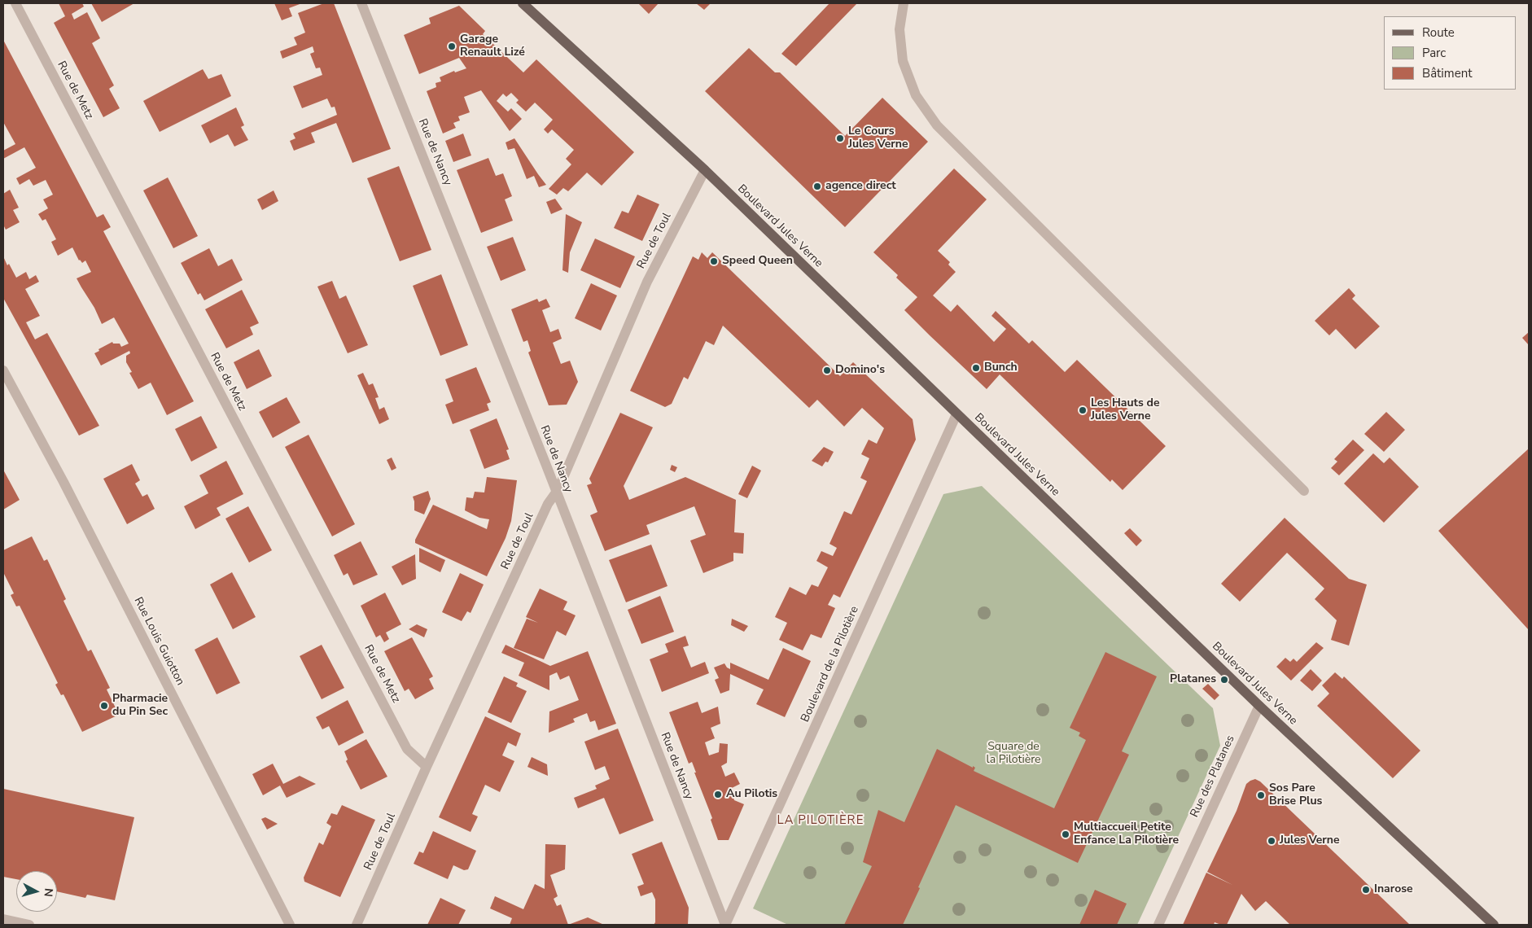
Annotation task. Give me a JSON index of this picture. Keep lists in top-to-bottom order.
{
  "streets": {
    "main road": ["Boulevard Jules Verne"],
    "street": [
      "Rue de Metz",
      "Rue de Nancy",
      "Rue de Toul",
      "Rue Louis Guiotton",
      "Boulevard de la Pilotière",
      "Rue des Platanes"
    ]
  },
  "crossings": [
    ["Rue de Metz", "Rue de Toul"],
    ["Rue de Nancy", "Rue de Toul"],
    ["Rue de Nancy", "Boulevard de la Pilotière"],
    ["Boulevard Jules Verne", "Rue de Toul"],
    ["Boulevard Jules Verne", "Boulevard de la Pilotière"],
    ["Boulevard Jules Verne", "Rue des Platanes"]
  ],
  "districts": ["LA PILOTIÈRE"],
  "parks": ["Square de la Pilotière"],
  "places": [
    "Garage Renault Lizé",
    "Le Cours Jules Verne",
    "agence direct",
    "Speed Queen",
    "Bunch",
    "Domino's",
    "Les Hauts de Jules Verne",
    "Platanes",
    "Pharmacie du Pin Sec",
    "Au Pilotis",
    "Sos Pare Brise Plus",
    "Multiaccueil Petite Enfance La Pilotière",
    "Jules Verne",
    "Inarose"
  ],
  "legend": ["Route", "Parc", "Bâtiment"],
  "north": "right"
}
